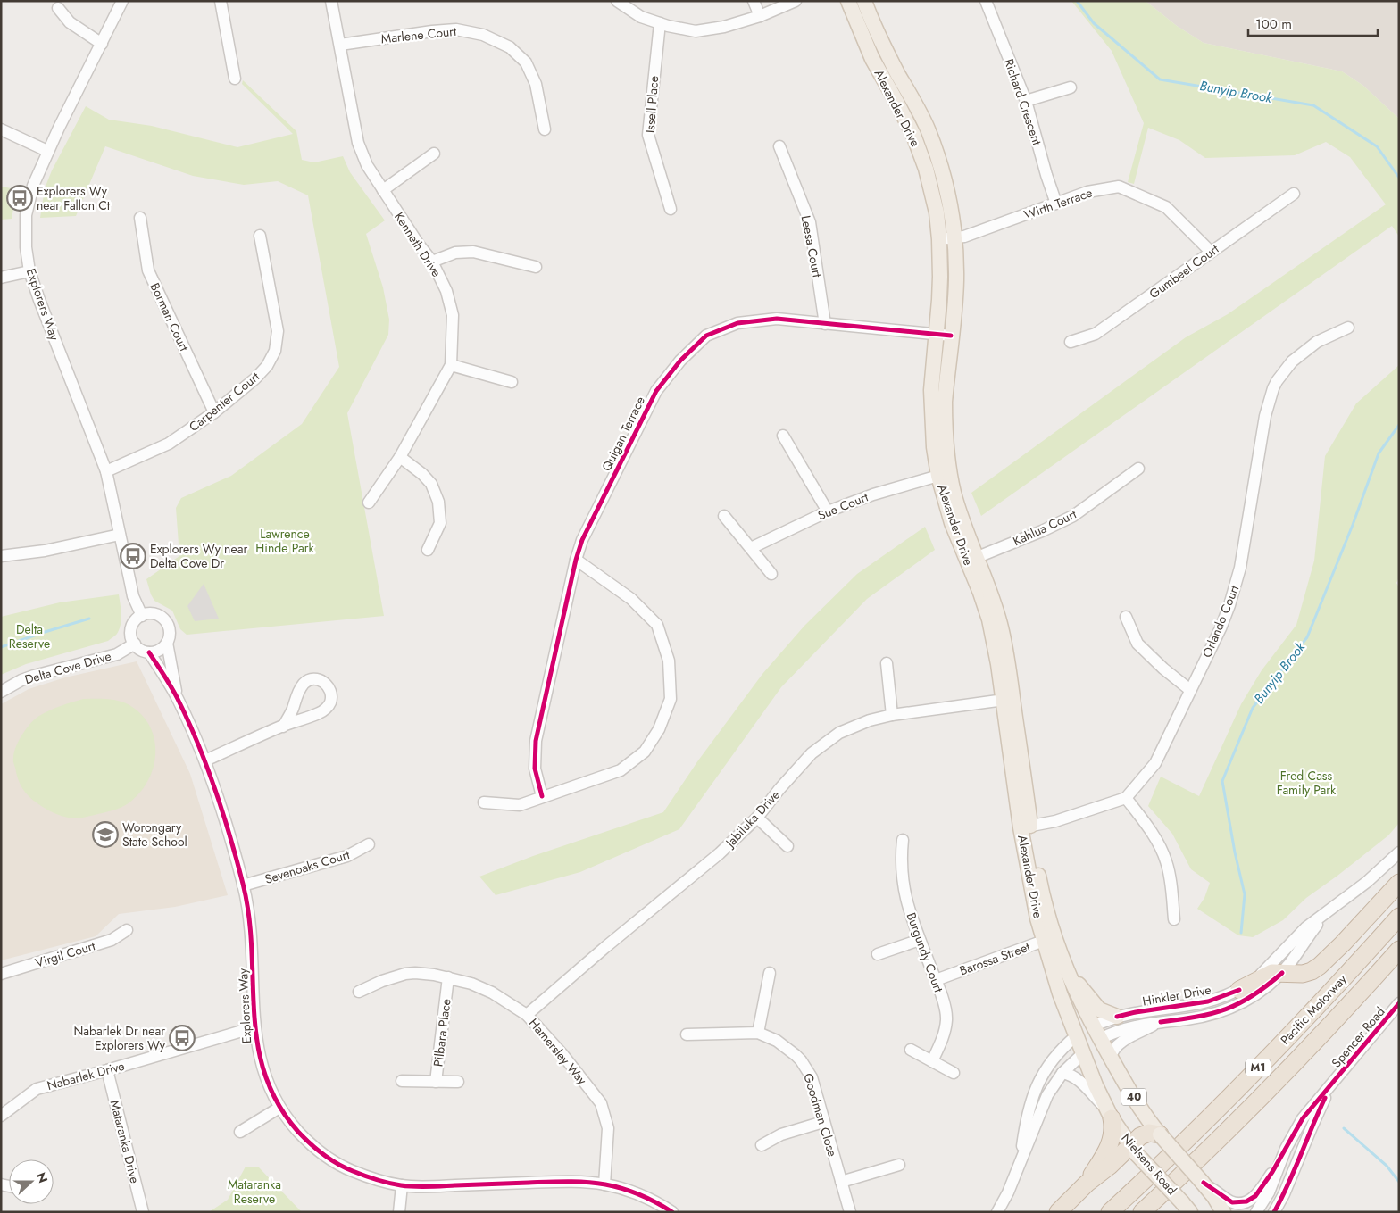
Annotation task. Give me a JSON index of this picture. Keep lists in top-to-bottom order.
{
  "streets": {
    "highway": ["Pacific Motorway", "M1"],
    "main road": [
      "Alexander Drive",
      "Hinkler Drive",
      "40",
      "Nielsens Road"
    ],
    "street": [
      "Marlene Court",
      "Richard Crescent",
      "Issell Place",
      "Wirth Terrace",
      "Kenneth Drive",
      "Leesa Court",
      "Gumbeel Court",
      "Explorers Way",
      "Borman Court",
      "Carpenter Court",
      "Quigan Terrace",
      "Sue Court",
      "Kahlua Court",
      "Orlando Court",
      "Delta Cove Drive",
      "Jabiluka Drive",
      "Sevenoaks Court",
      "Burgundy Court",
      "Virgil Court",
      "Barossa Street",
      "Pilbara Place",
      "Spencer Road",
      "Hamersley Way",
      "Nabarlek Drive",
      "Goodman Close",
      "Mataranka Drive"
    ]
  },
  "crossings": [
    ["Marlene Court", "Kenneth Drive"],
    ["Richard Crescent", "Wirth Terrace"],
    ["Alexander Drive", "Wirth Terrace"],
    ["Alexander Drive", "Quigan Terrace"],
    ["Alexander Drive", "Sue Court"],
    ["Alexander Drive", "Kahlua Court"],
    ["Alexander Drive", "Jabiluka Drive"],
    ["Alexander Drive", "Barossa Street"],
    ["Alexander Drive", "Hinkler Drive"],
    ["Alexander Drive", "40"],
    ["Alexander Drive", "Nielsens Road"],
    ["Wirth Terrace", "Gumbeel Court"],
    ["Leesa Court", "Quigan Terrace"],
    ["Explorers Way", "Carpenter Court"],
    ["Explorers Way", "Delta Cove Drive"],
    ["Explorers Way", "Sevenoaks Court"],
    ["Explorers Way", "Hamersley Way"],
    ["Explorers Way", "Nabarlek Drive"],
    ["Borman Court", "Carpenter Court"],
    ["Jabiluka Drive", "Hamersley Way"],
    ["Burgundy Court", "Barossa Street"],
    ["Hinkler Drive", "40"],
    ["Hinkler Drive", "Nielsens Road"],
    ["Pilbara Place", "Hamersley Way"],
    ["Nabarlek Drive", "Mataranka Drive"]
  ],
  "water": ["Bunyip Brook"],
  "parks": [
    "Lawrence Hinde Park",
    "Delta Reserve",
    "Fred Cass Family Park",
    "Mataranka Reserve"
  ],
  "places": {
    "bus stop": ["Explorers Wy near Fallon Ct", "Explorers Wy near Delta Cove Dr", "Nabarlek Dr near Explorers Wy"],
    "school or university": ["Worongary State School"]
  },
  "scale_bar": "100 m",
  "north": "right"
}
